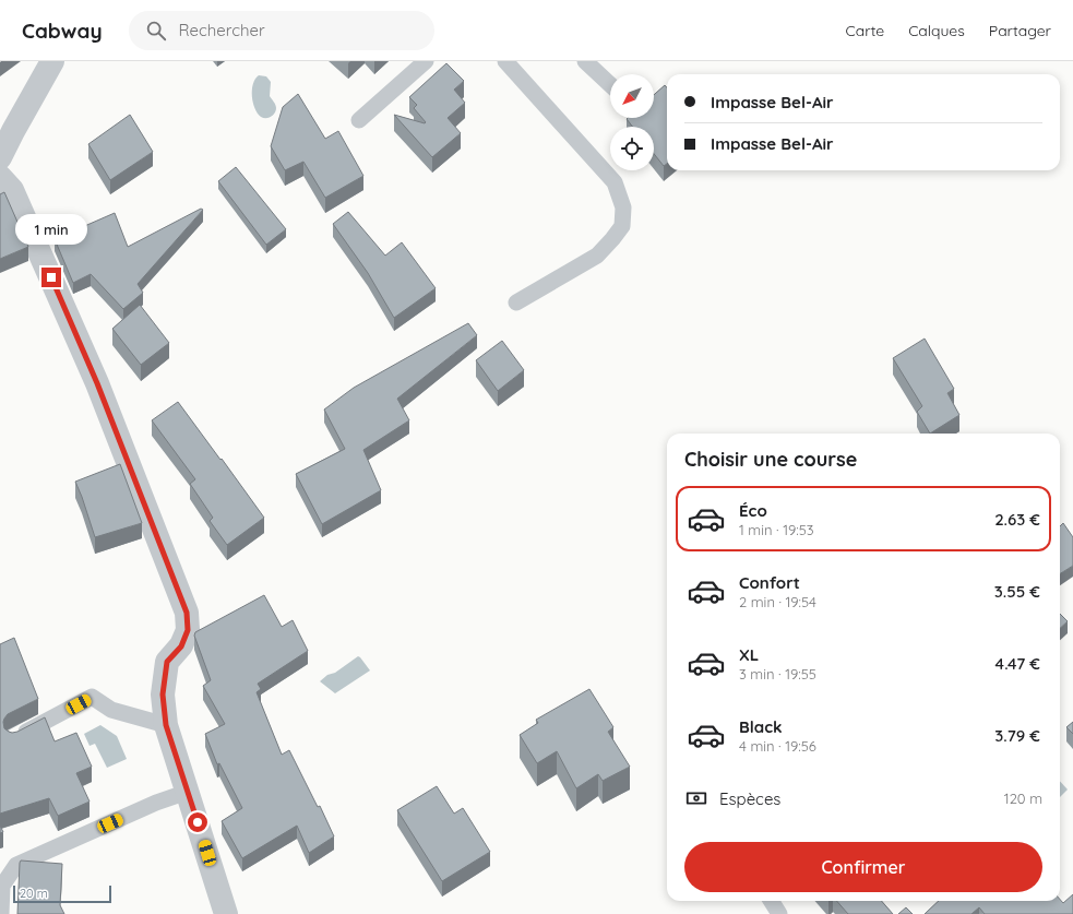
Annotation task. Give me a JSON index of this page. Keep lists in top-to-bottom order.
{
  "scale_bar": "20 m",
  "north": "bottom left",
  "page": {
    "header": "Cabway",
    "search": "Rechercher",
    "nav": ["Carte", "Calques", "Partager"],
    "banner": ["Impasse Bel-Air", "Impasse Bel-Air"],
    "bubble": "1 min",
    "heading": "Choisir une course",
    "list": [
      {
        "name": "Éco",
        "note": "1 min · 19:53",
        "value": "2.63 €"
      },
      {
        "name": "Confort",
        "note": "2 min · 19:54",
        "value": "3.55 €"
      },
      {
        "name": "XL",
        "note": "3 min · 19:55",
        "value": "4.47 €"
      },
      {
        "name": "Black",
        "note": "4 min · 19:56",
        "value": "3.79 €"
      }
    ],
    "pay": ["Espèces", "120 m"],
    "buttons": "Confirmer",
    "scale": "20 m"
  }
}
